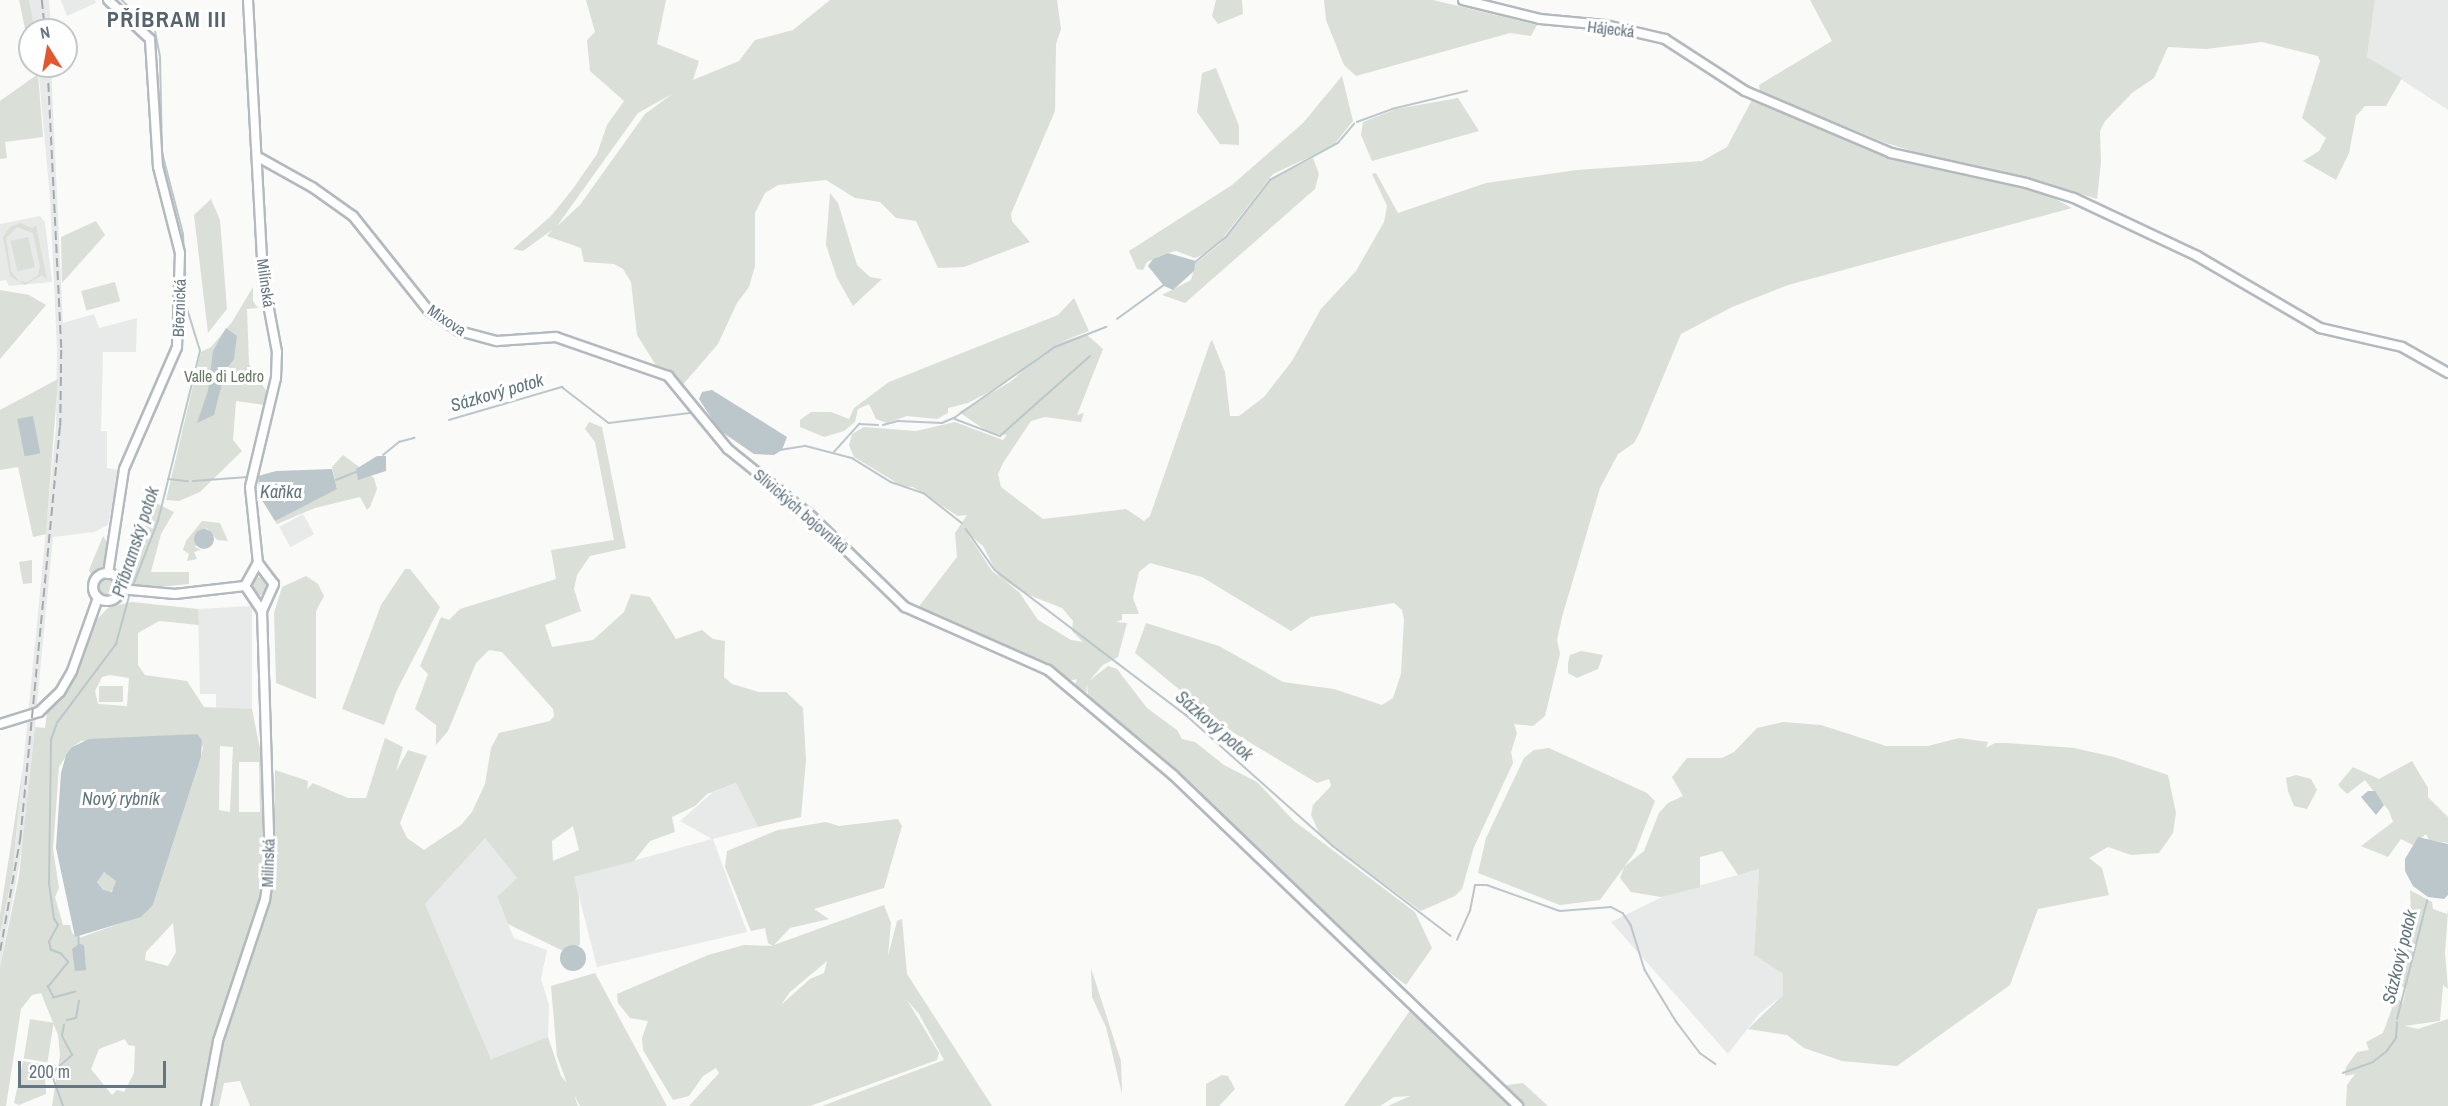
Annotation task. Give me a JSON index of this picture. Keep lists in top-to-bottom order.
{
  "streets": {
    "main road": ["Milínská"],
    "street": [
      "Hájecká",
      "Březnická",
      "Mixova",
      "Slivických bojovníků"
    ]
  },
  "crossings": [
    ["Milínská", "Mixova"],
    ["Mixova", "Slivických bojovníků"]
  ],
  "districts": ["PŘÍBRAM III"],
  "water": [
    "Sázkový potok",
    "Kaňka",
    "Příbramský potok",
    "Nový rybník"
  ],
  "parks": ["Valle di Ledro"],
  "scale_bar": "200 m",
  "north": "top"
}
